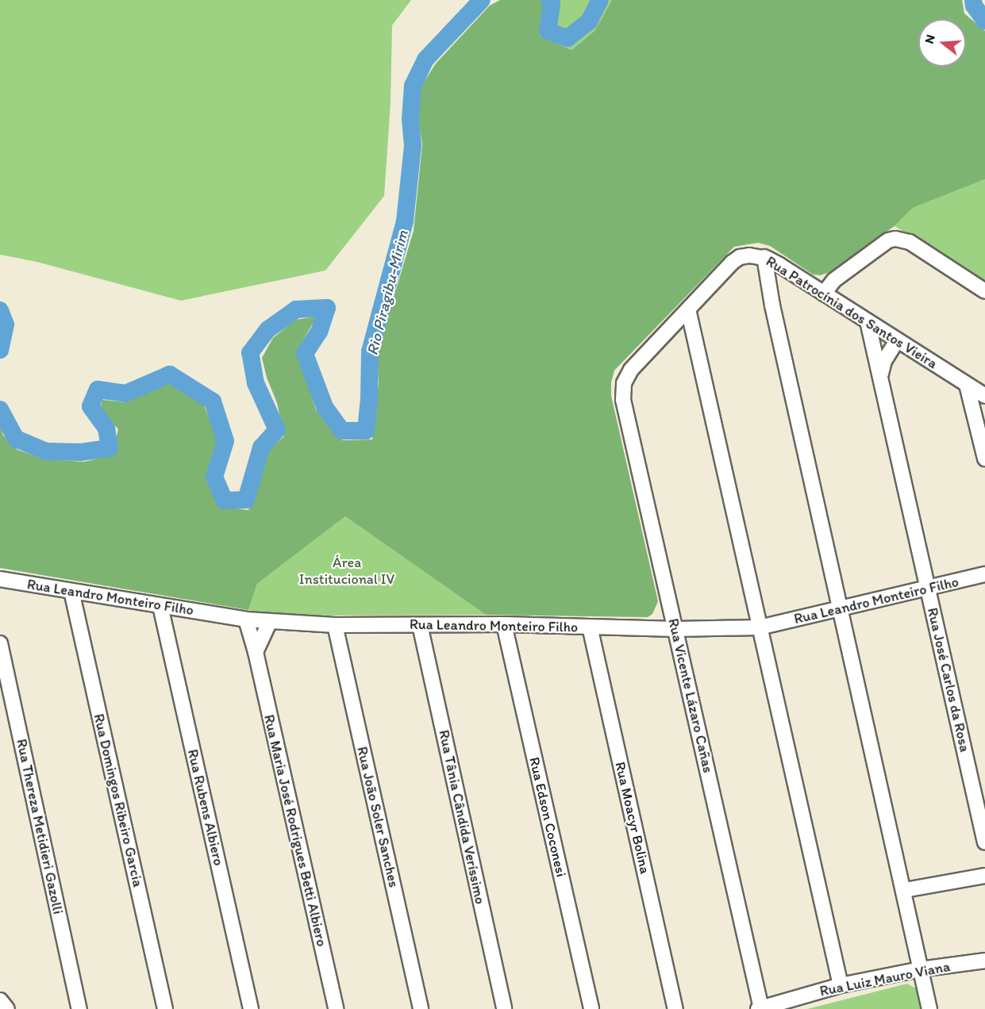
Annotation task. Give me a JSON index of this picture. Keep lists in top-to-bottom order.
{
  "streets": {
    "street": [
      "Rua Patrocínia dos Santos Vieira",
      "Rua Leandro Monteiro Filho",
      "Rua José Carlos da Rosa",
      "Rua Vicente Lázaro Cañas",
      "Rua Domingos Ribeiro Garcia",
      "Rua Rubens Albiero",
      "Rua João Soler Sanches",
      "Rua Tânia Cândida Veríssimo",
      "Rua Edson Coconesi",
      "Rua Moacyr Bolina",
      "Rua Thereza Metidieri Gazolli",
      "Rua Maria José Rodrigues Betti Albiero",
      "Rua Luiz Mauro Viana"
    ]
  },
  "crossings": [
    ["Rua Patrocínia dos Santos Vieira", "Rua José Carlos da Rosa"],
    ["Rua Patrocínia dos Santos Vieira", "Rua Vicente Lázaro Cañas"],
    ["Rua Leandro Monteiro Filho", "Rua José Carlos da Rosa"],
    ["Rua Leandro Monteiro Filho", "Rua Vicente Lázaro Cañas"],
    ["Rua Leandro Monteiro Filho", "Rua Domingos Ribeiro Garcia"],
    ["Rua Leandro Monteiro Filho", "Rua Rubens Albiero"],
    ["Rua Leandro Monteiro Filho", "Rua João Soler Sanches"],
    ["Rua Leandro Monteiro Filho", "Rua Tânia Cândida Veríssimo"],
    ["Rua Leandro Monteiro Filho", "Rua Edson Coconesi"],
    ["Rua Leandro Monteiro Filho", "Rua Moacyr Bolina"],
    ["Rua Leandro Monteiro Filho", "Rua Maria José Rodrigues Betti Albiero"],
    ["Rua Vicente Lázaro Cañas", "Rua Luiz Mauro Viana"]
  ],
  "water": ["Rio Piragibu-Mirim"],
  "parks": ["Área Institucional IV"],
  "north": "left"
}
